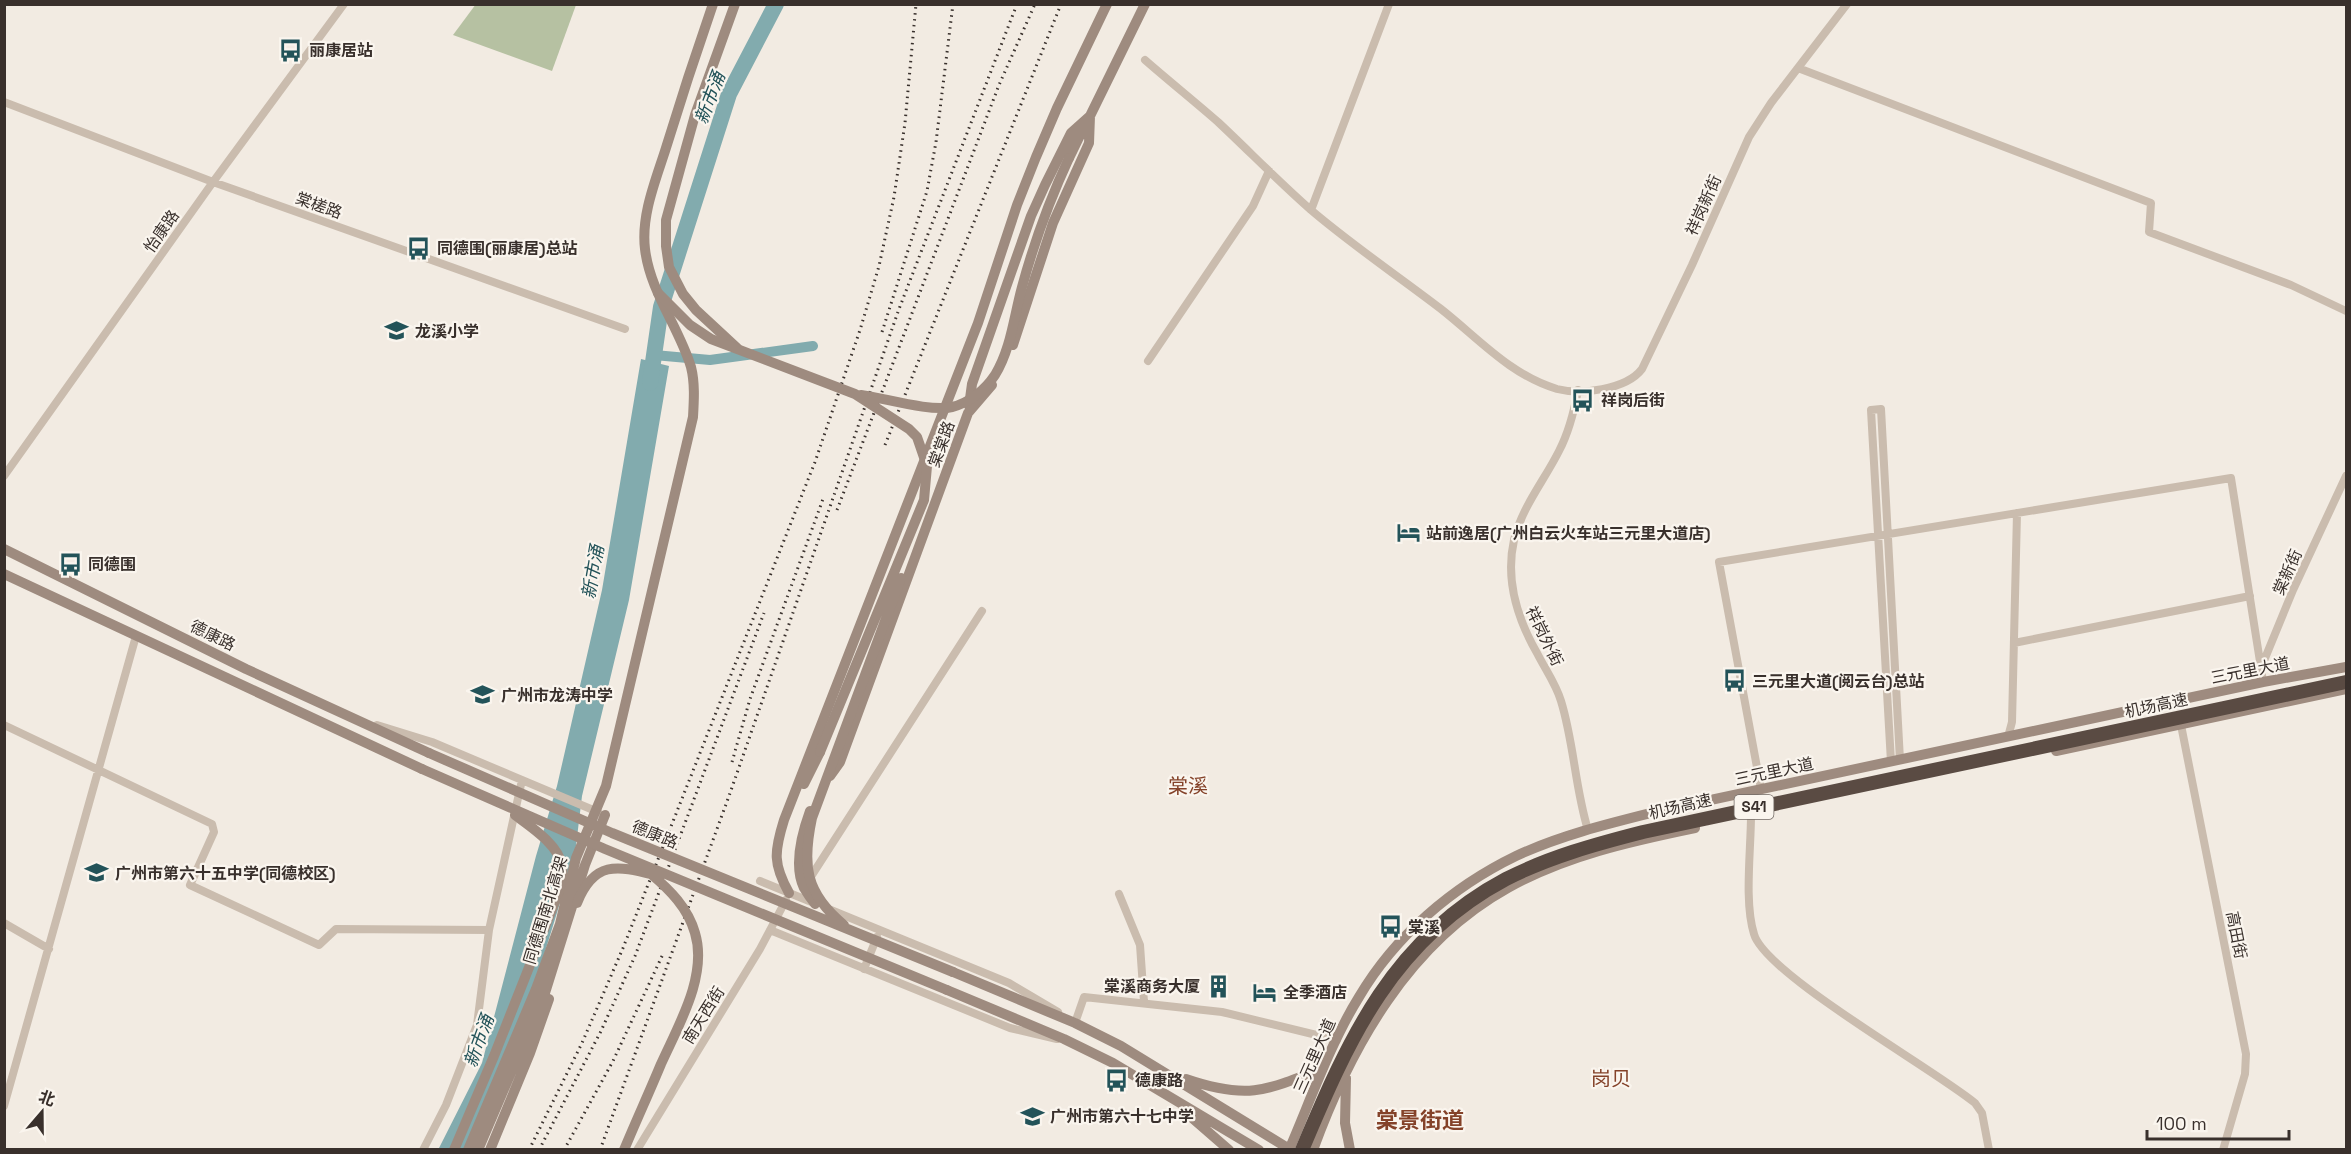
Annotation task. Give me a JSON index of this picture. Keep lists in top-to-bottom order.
{
  "streets": {
    "highway": ["机场高速", "S41"],
    "main road": [
      "棠棠路",
      "德康路",
      "三元里大道",
      "同德围南北高架"
    ],
    "street": [
      "棠槎路",
      "祥岗新街",
      "怡康路",
      "棠新街",
      "祥岗外街",
      "高田街",
      "南天西街"
    ]
  },
  "crossings": [
    ["棠槎路", "怡康路"],
    ["祥岗新街", "祥岗外街"],
    ["棠棠路", "南天西街"],
    ["棠新街", "三元里大道"],
    ["德康路", "三元里大道"],
    ["德康路", "机场高速"],
    ["祥岗外街", "三元里大道"],
    ["三元里大道", "机场高速"]
  ],
  "districts": ["棠溪", "岗贝", "棠景街道"],
  "water": ["新市涌"],
  "places": {
    "bus stop": [
      "丽康居站",
      "同德围(丽康居)总站",
      "祥岗后街",
      "同德围",
      "三元里大道(阅云台)总站",
      "棠溪",
      "德康路"
    ],
    "school or university": [
      "龙溪小学",
      "广州市龙涛中学",
      "广州市第六十五中学(同德校区)",
      "广州市第六十七中学"
    ],
    "hotel": ["站前逸居(广州白云火车站三元里大道店)", "全季酒店"],
    "building": ["棠溪商务大厦"]
  },
  "scale_bar": "100 m",
  "north": "top"
}
